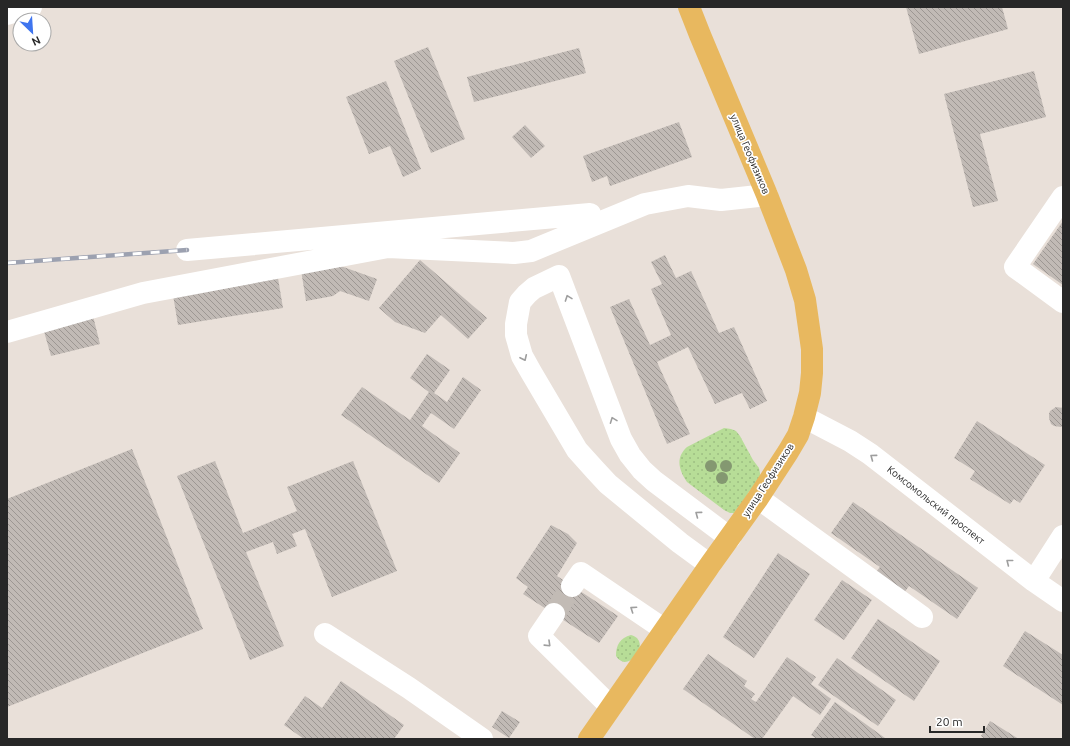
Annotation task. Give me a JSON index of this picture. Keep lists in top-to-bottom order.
{
  "streets": {
    "main road": ["улица Геофизиков"],
    "street": ["Комсомольский проспект"]
  },
  "crossings": [
    ["улица Геофизиков", "Комсомольский проспект"]
  ],
  "scale_bar": "20 m",
  "north": "bottom right"
}
